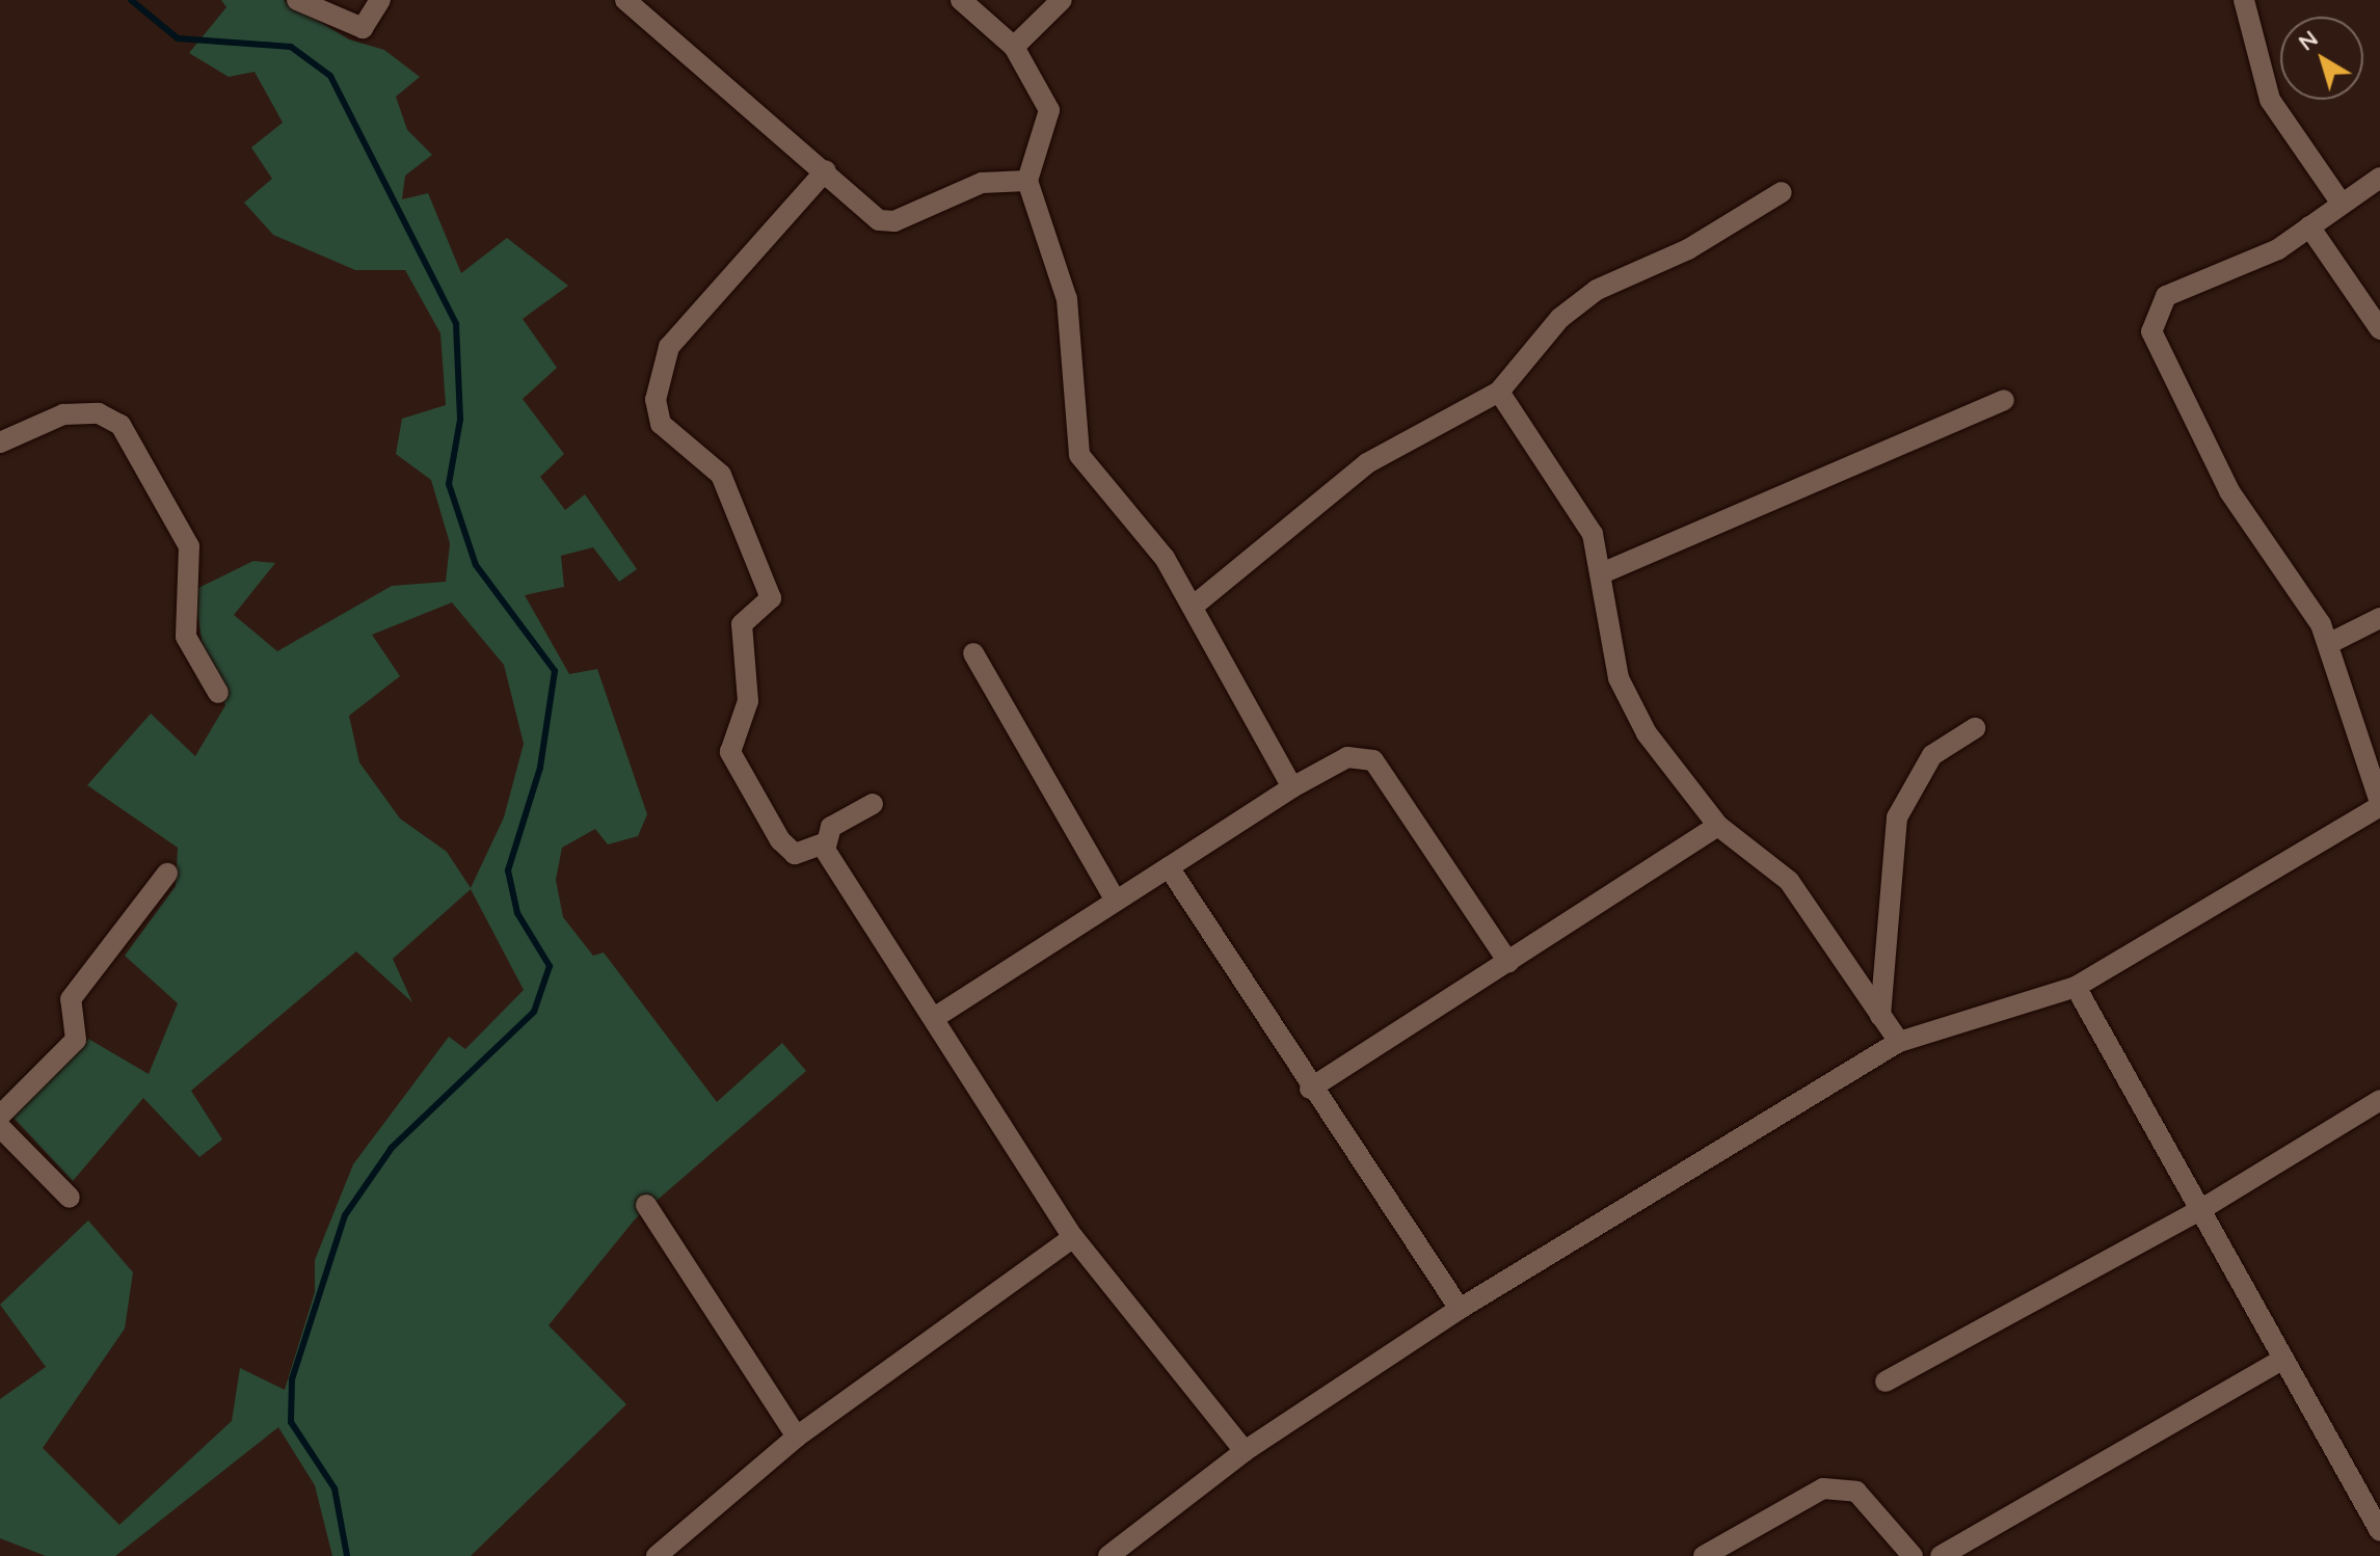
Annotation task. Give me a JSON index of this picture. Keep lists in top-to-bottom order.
{
  "north": "top left"
}
